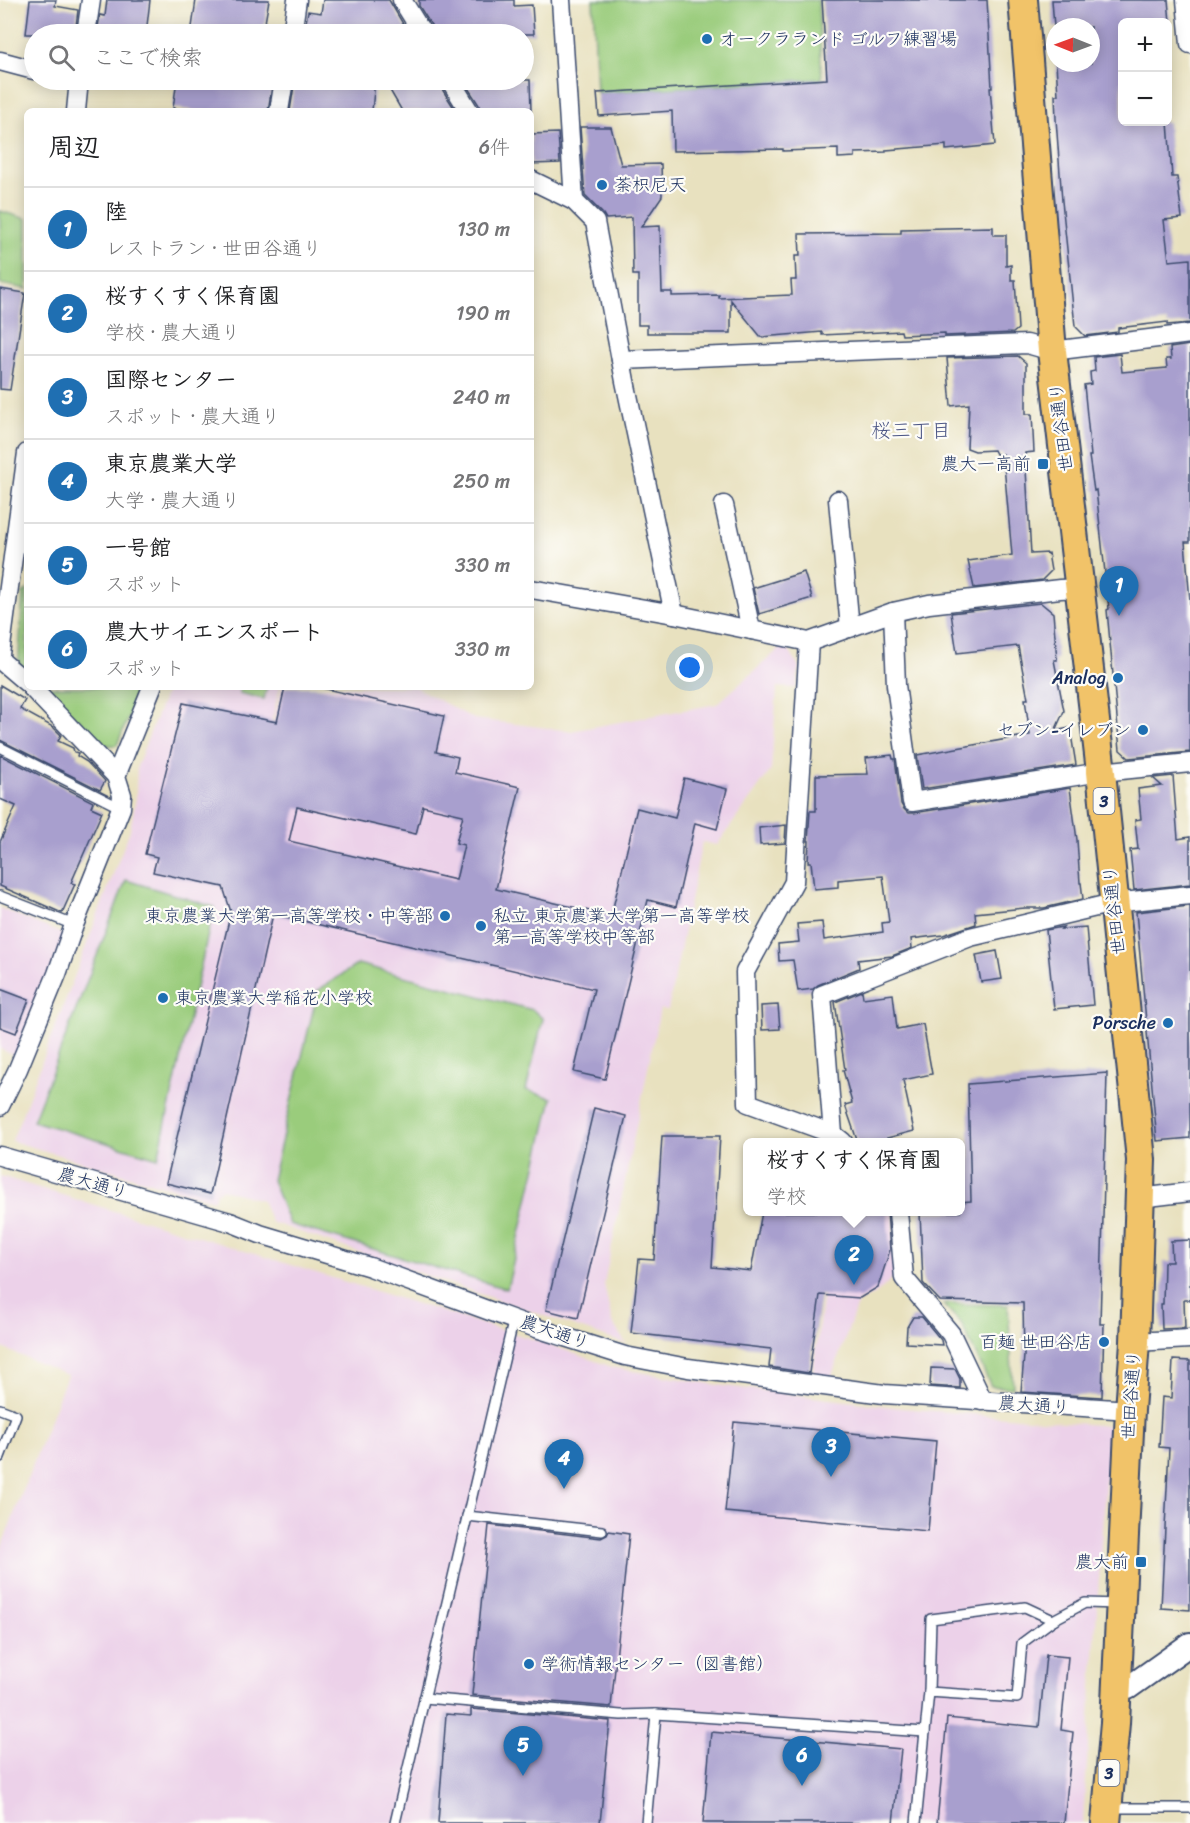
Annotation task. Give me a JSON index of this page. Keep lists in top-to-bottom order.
{
  "streets": {
    "main road": ["世田谷通り", "3"],
    "street": ["農大通り"]
  },
  "crossings": [
    ["世田谷通り", "農大通り"]
  ],
  "districts": ["桜三丁目"],
  "places": {
    "other": [
      "オークラランド ゴルフ練習場",
      "荼枳尼天",
      "Analog",
      "セブン-イレブン",
      "東京農業大学第一高等学校・中等部",
      "私立 東京農業大学第一高等学校 第一高等学校中等部",
      "東京農業大学稲花小学校",
      "Porsche",
      "百麺 世田谷店",
      "学術情報センター（図書館）"
    ],
    "transit": ["農大一高前", "農大前"]
  },
  "north": "left",
  "page": {
    "map_buttons": ["+", "−"],
    "search": "ここで検索",
    "heading": ["周辺", "6件"],
    "list": [
      {
        "mark": "1",
        "name": "陸",
        "note": "レストラン · 世田谷通り",
        "value": "130 m"
      },
      {
        "mark": "2",
        "name": "桜すくすく保育園",
        "note": "学校 · 農大通り",
        "value": "190 m"
      },
      {
        "mark": "3",
        "name": "国際センター",
        "note": "スポット · 農大通り",
        "value": "240 m"
      },
      {
        "mark": "4",
        "name": "東京農業大学",
        "note": "大学 · 農大通り",
        "value": "250 m"
      },
      {
        "mark": "5",
        "name": "一号館",
        "note": "スポット",
        "value": "330 m"
      },
      {
        "mark": "6",
        "name": "農大サイエンスポート",
        "note": "スポット",
        "value": "330 m"
      }
    ],
    "pins": [
      "1",
      "2",
      "3",
      "4",
      "5",
      "6"
    ],
    "popup": ["桜すくすく保育園", "学校"]
  }
}
